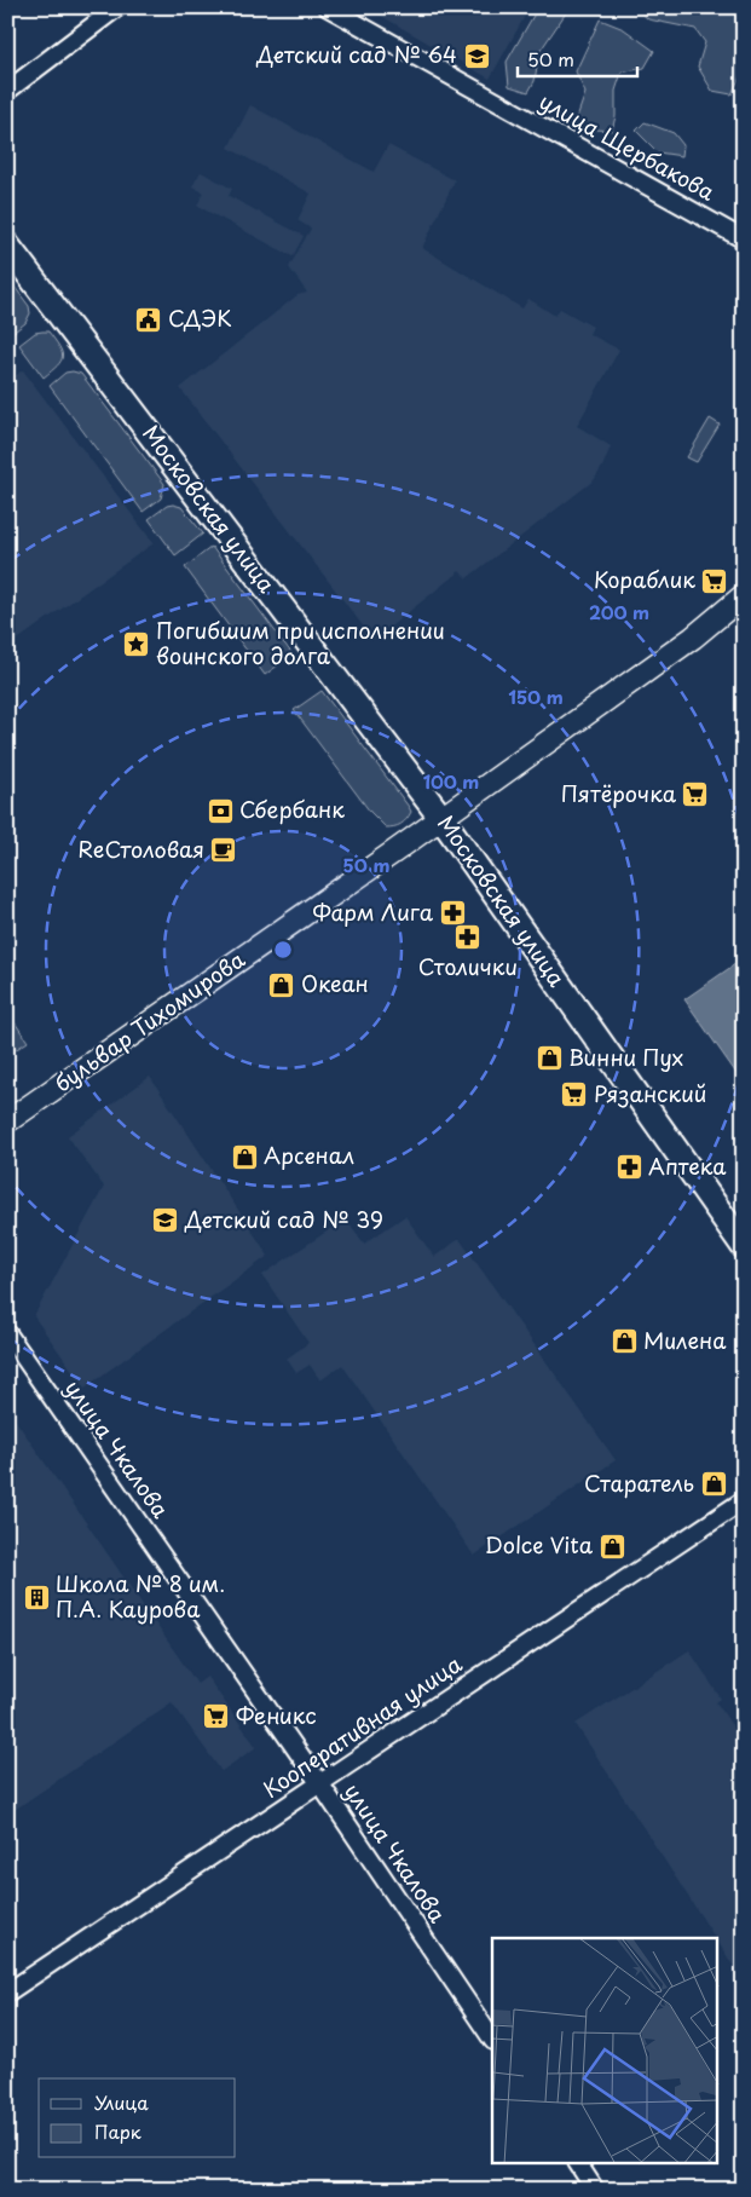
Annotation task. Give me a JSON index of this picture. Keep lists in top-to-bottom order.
{
  "streets": {
    "main road": ["Московская улица"],
    "street": [
      "улица Щербакова",
      "бульвар Тихомирова",
      "улица Чкалова",
      "Кооперативная улица"
    ]
  },
  "crossings": [
    ["Московская улица", "бульвар Тихомирова"],
    ["улица Чкалова", "Кооперативная улица"]
  ],
  "places": {
    "school or university": ["Детский сад № 64", "Детский сад № 39"],
    "public building": ["СДЭК"],
    "supermarket": [
      "Кораблик",
      "Пятёрочка",
      "Рязанский",
      "Феникс"
    ],
    "place": ["Погибшим при исполнении воинского долга"],
    "bank": ["Сбербанк"],
    "cafe": ["ReСтоловая"],
    "pharmacy": ["Фарм Лига", "Столички", "Аптека"],
    "shop": [
      "Океан",
      "Винни Пух",
      "Арсенал",
      "Милена",
      "Старатель",
      "Dolce Vita"
    ],
    "building": ["Школа № 8 им. П.А. Каурова"]
  },
  "legend": ["Улица", "Парк"],
  "scale_bar": "50 m",
  "rings": [
    "200 m",
    "150 m",
    "100 m",
    "50 m"
  ]
}
